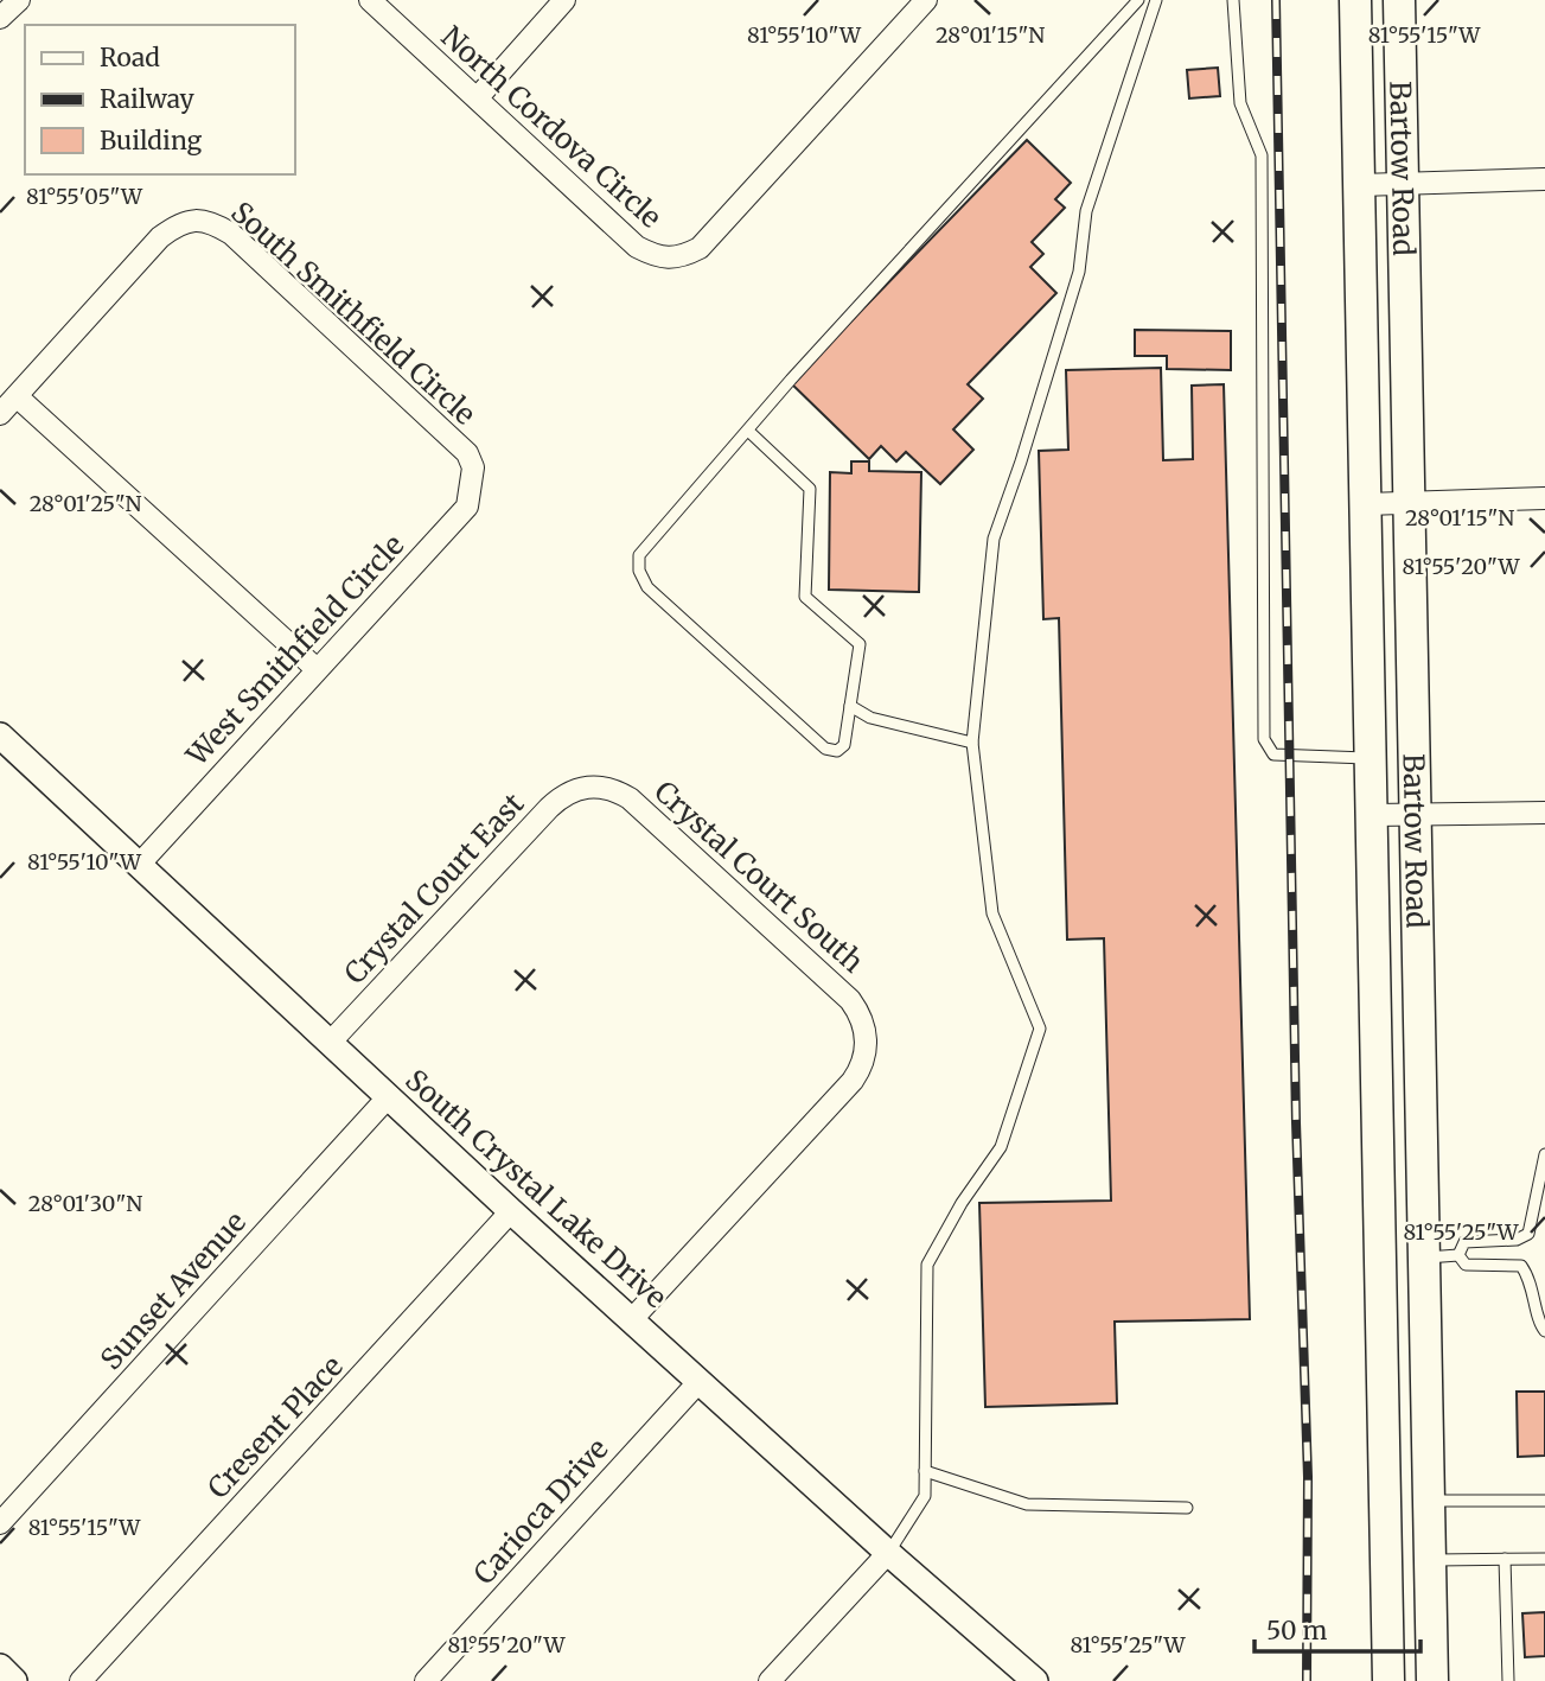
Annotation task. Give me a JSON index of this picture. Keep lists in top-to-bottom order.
{
  "streets": {
    "main road": ["Bartow Road"],
    "street": [
      "North Cordova Circle",
      "South Smithfield Circle",
      "West Smithfield Circle",
      "Crystal Court South",
      "Crystal Court East",
      "South Crystal Lake Drive",
      "Sunset Avenue",
      "Cresent Place",
      "Carioca Drive"
    ]
  },
  "crossings": [
    ["South Smithfield Circle", "West Smithfield Circle"],
    ["West Smithfield Circle", "South Crystal Lake Drive"],
    ["Crystal Court South", "Crystal Court East"],
    ["Crystal Court South", "South Crystal Lake Drive"],
    ["Crystal Court East", "South Crystal Lake Drive"],
    ["South Crystal Lake Drive", "Sunset Avenue"],
    ["South Crystal Lake Drive", "Cresent Place"],
    ["South Crystal Lake Drive", "Carioca Drive"]
  ],
  "legend": ["Road", "Railway", "Building"],
  "scale_bar": "50 m",
  "coordinates": [
    "28°01'15\"N",
    "81°55'10\"W",
    "81°55'15\"W",
    "81°55'05\"W",
    "28°01'25\"N",
    "81°55'20\"W",
    "28°01'30\"N",
    "81°55'25\"W"
  ]
}
